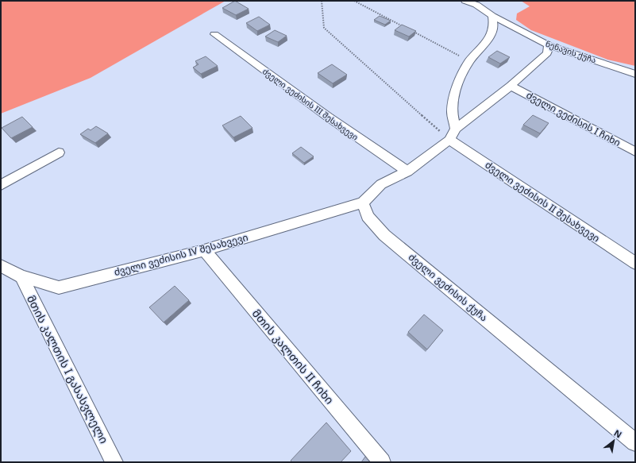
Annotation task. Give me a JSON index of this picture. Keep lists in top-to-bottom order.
{
  "streets": {
    "street": [
      "ნენავის ქუჩა",
      "ძველი ვეძისის III შესახვევი",
      "ძველი ვეძისის I ჩიხი",
      "ძველი ვეძისის II შესახვევი",
      "ძველი ვეძისის IV შესახვევი",
      "ძველი ვეძისის ქუჩა",
      "მთის კალთის II ჩიხი",
      "მთის კალთის I გასასვლელი"
    ]
  },
  "crossings": [
    ["ძველი ვეძისის IV შესახვევი", "ძველი ვეძისის ქუჩა"],
    ["ძველი ვეძისის IV შესახვევი", "მთის კალთის II ჩიხი"],
    ["ძველი ვეძისის IV შესახვევი", "მთის კალთის I გასასვლელი"]
  ],
  "north": "top right"
}
